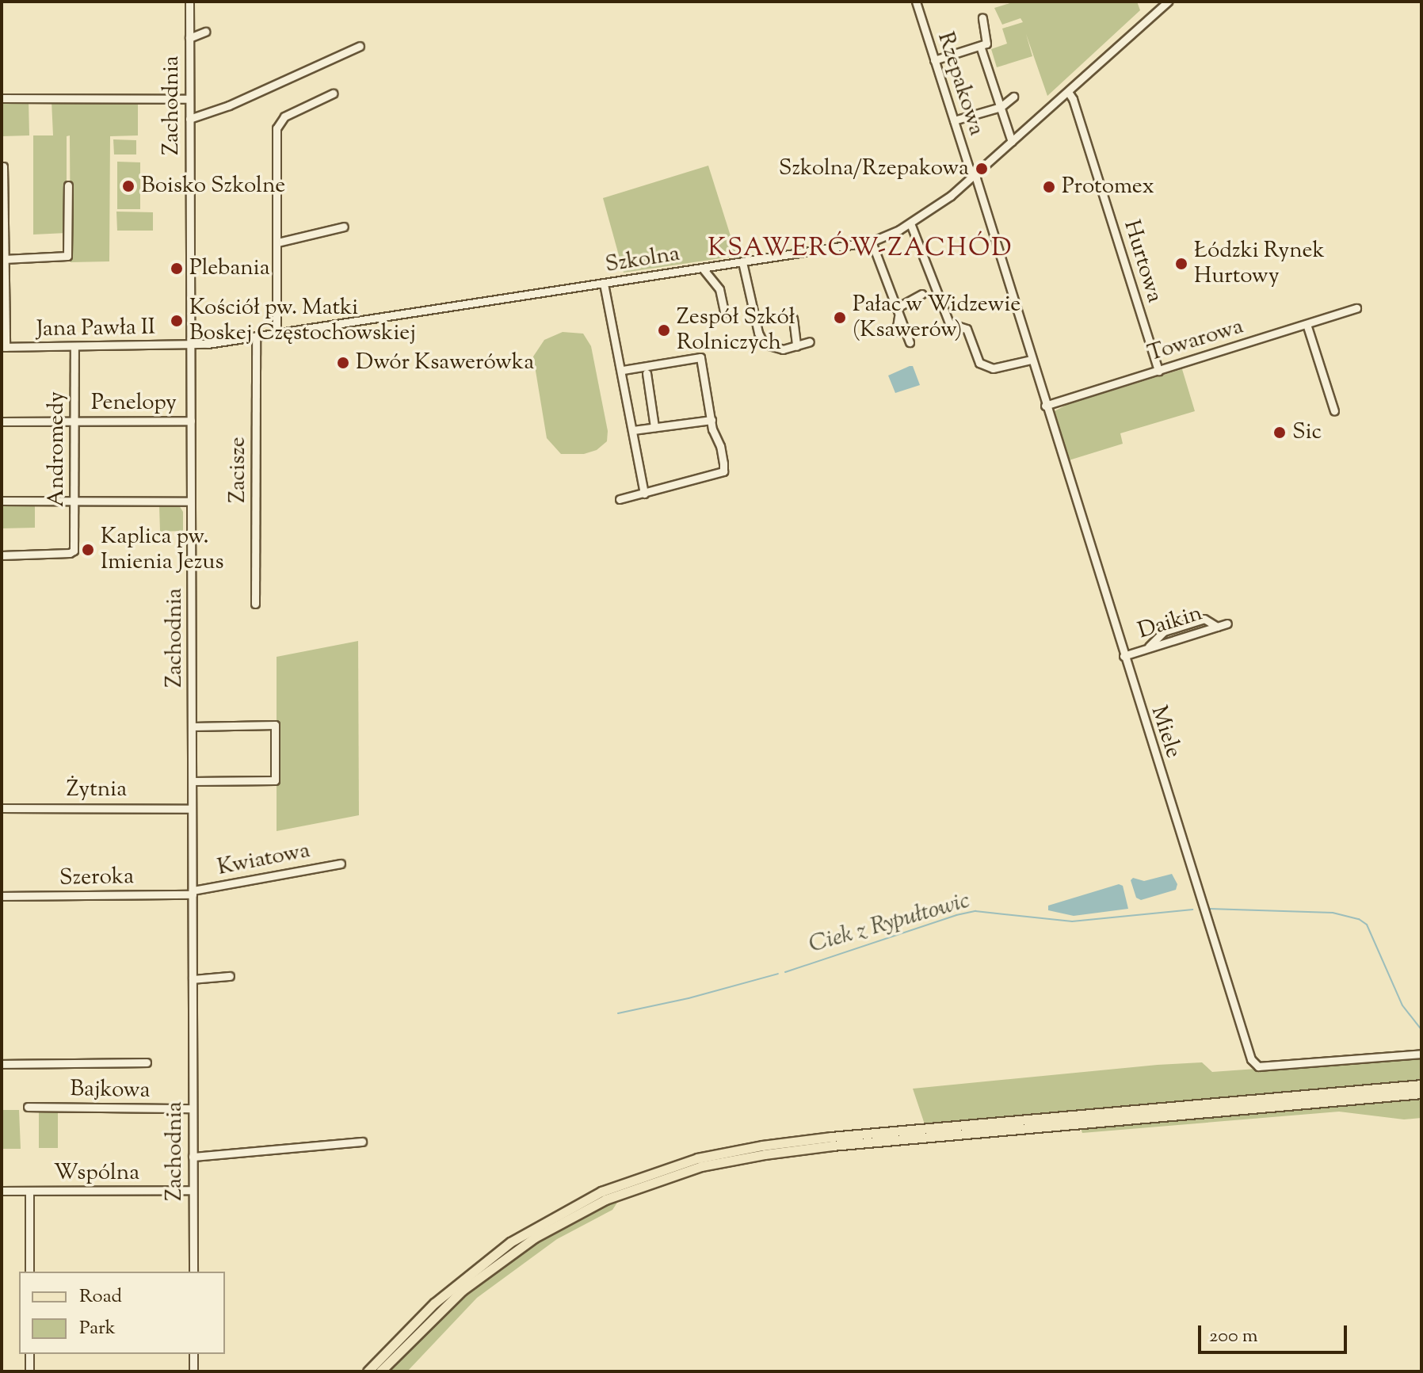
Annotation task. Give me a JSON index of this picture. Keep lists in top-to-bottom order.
{
  "streets": {
    "street": [
      "Rzepakowa",
      "Zachodnia",
      "Szkolna",
      "Hurtowa",
      "Jana Pawła II",
      "Towarowa",
      "Penelopy",
      "Andromedy",
      "Zacisze",
      "Daikin",
      "Miele",
      "Żytnia",
      "Kwiatowa",
      "Szeroka",
      "Bajkowa",
      "Wspólna"
    ]
  },
  "crossings": [
    ["Rzepakowa", "Szkolna"],
    ["Rzepakowa", "Miele"],
    ["Zachodnia", "Szkolna"],
    ["Zachodnia", "Jana Pawła II"],
    ["Zachodnia", "Penelopy"],
    ["Zachodnia", "Żytnia"],
    ["Zachodnia", "Kwiatowa"],
    ["Zachodnia", "Szeroka"],
    ["Zachodnia", "Bajkowa"],
    ["Zachodnia", "Wspólna"],
    ["Szkolna", "Hurtowa"],
    ["Szkolna", "Jana Pawła II"],
    ["Szkolna", "Zacisze"],
    ["Hurtowa", "Towarowa"],
    ["Jana Pawła II", "Andromedy"],
    ["Towarowa", "Miele"],
    ["Penelopy", "Andromedy"],
    ["Daikin", "Miele"],
    ["Kwiatowa", "Szeroka"]
  ],
  "districts": ["KSAWERÓW-ZACHÓD"],
  "water": ["Ciek z Rypułtowic"],
  "places": [
    "Szkolna/Rzepakowa",
    "Boisko Szkolne",
    "Protomex",
    "Łódzki Rynek Hurtowy",
    "Plebania",
    "Pałac w Widzewie (Ksawerów)",
    "Kościół pw. Matki Boskej Częstochowskiej",
    "Zespół Szkół Rolniczych",
    "Dwór Ksawerówka",
    "Sic",
    "Kaplica pw. Imienia Jezus"
  ],
  "legend": ["Road", "Park"],
  "scale_bar": "200 m"
}
